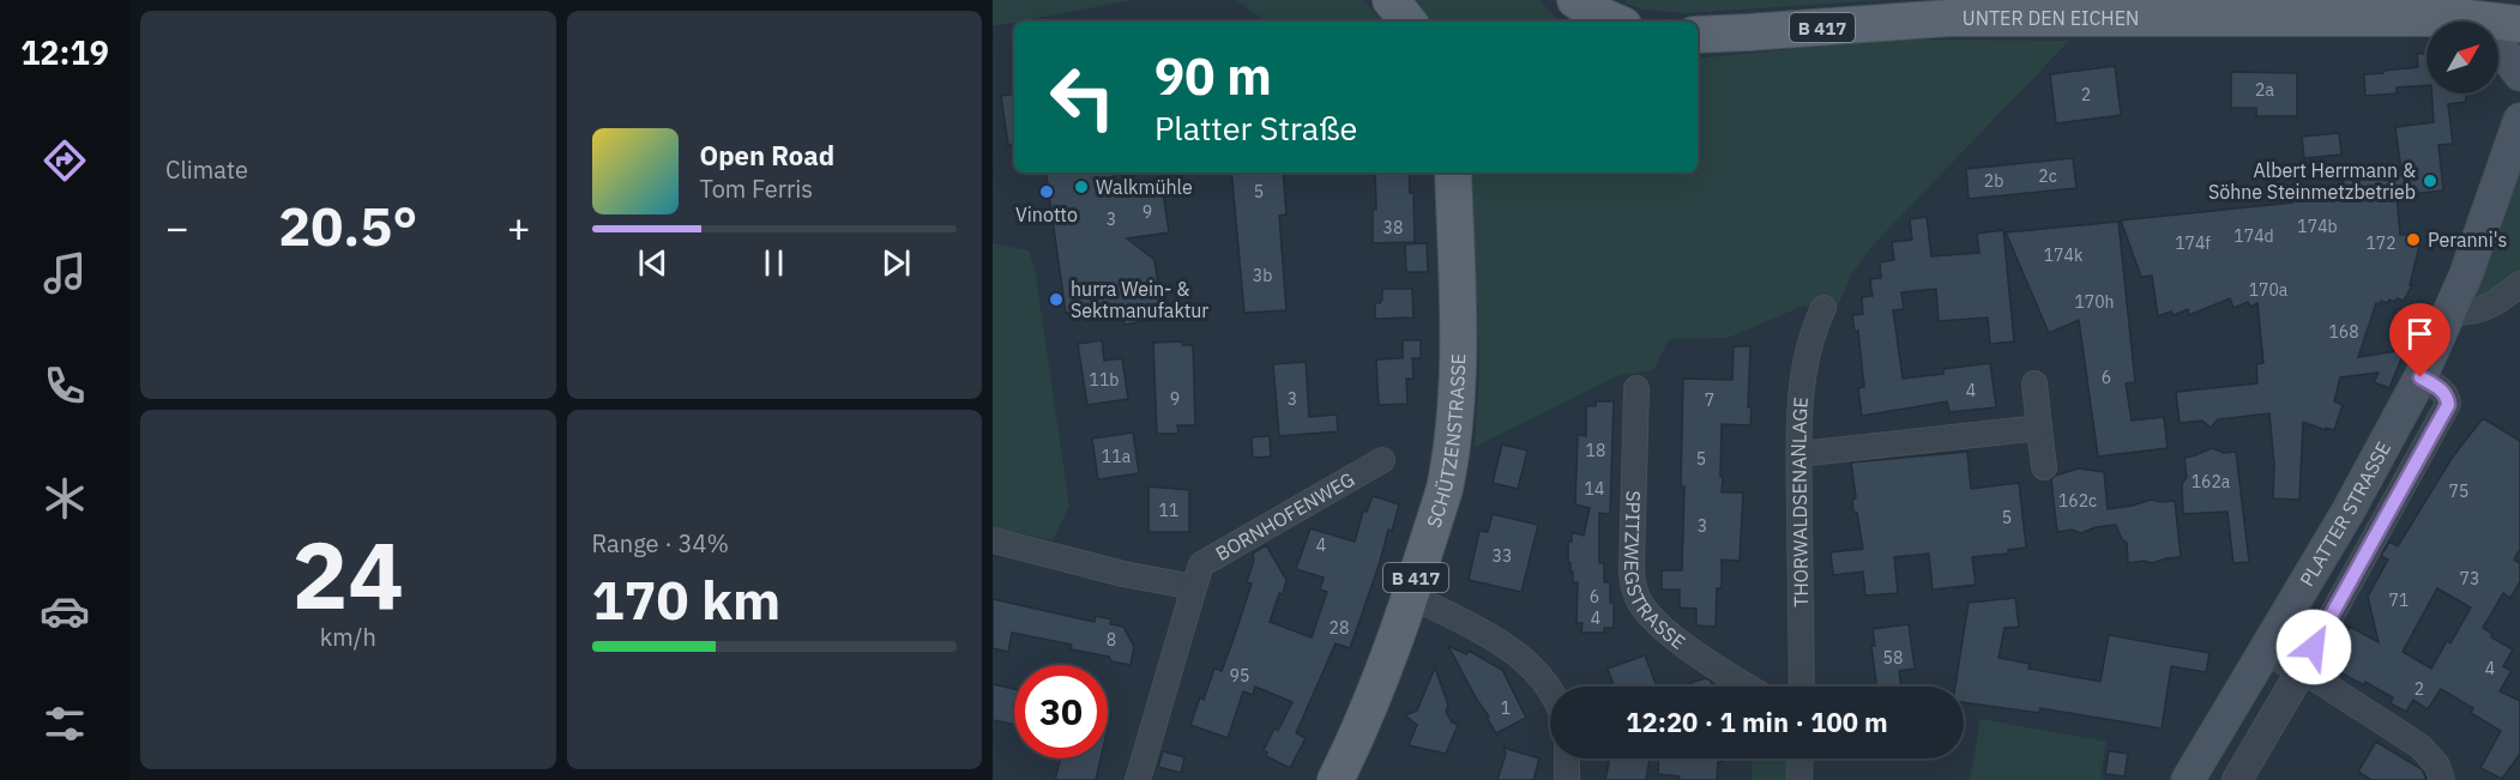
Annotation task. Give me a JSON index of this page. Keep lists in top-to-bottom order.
{
  "streets": {
    "main road": [
      "UNTER DEN EICHEN",
      "B 417",
      "SCHÜTZENSTRASSE",
      "PLATTER STRASSE"
    ],
    "street": ["THORWALDSENANLAGE", "BORNHOFENWEG", "SPITZWEGSTRASSE"]
  },
  "places": [
    "Albert Herrmann & Söhne Steinmetzbetrieb",
    "Walkmühle",
    "Vinotto",
    "Peranni's",
    "hurra Wein- & Sektmanufaktur"
  ],
  "house_numbers": [
    "2a",
    "2",
    "2c",
    "2b",
    "5",
    "9",
    "3",
    "174b",
    "38",
    "174d",
    "174f",
    "172",
    "174k",
    "3b",
    "170a",
    "170h",
    "168",
    "6",
    "11b",
    "4",
    "9",
    "3",
    "7",
    "18",
    "11a",
    "5",
    "162a",
    "14",
    "75",
    "162c",
    "11",
    "5",
    "3",
    "4",
    "33",
    "73",
    "6",
    "71",
    "4",
    "28",
    "8",
    "58",
    "4",
    "95",
    "2",
    "1"
  ],
  "north": "top right",
  "page": {
    "tabs": "12:19",
    "tile": [
      "Climate",
      ["24", "km/h"],
      ["Range · 34%", "170 km"]
    ],
    "turn": ["90 m", "Platter Straße"],
    "song": ["Open Road", "Tom Ferris"],
    "heat": ["−", "20.5°", "+"],
    "limit": "30",
    "trip": "12:20 · 1 min · 100 m"
  }
}
